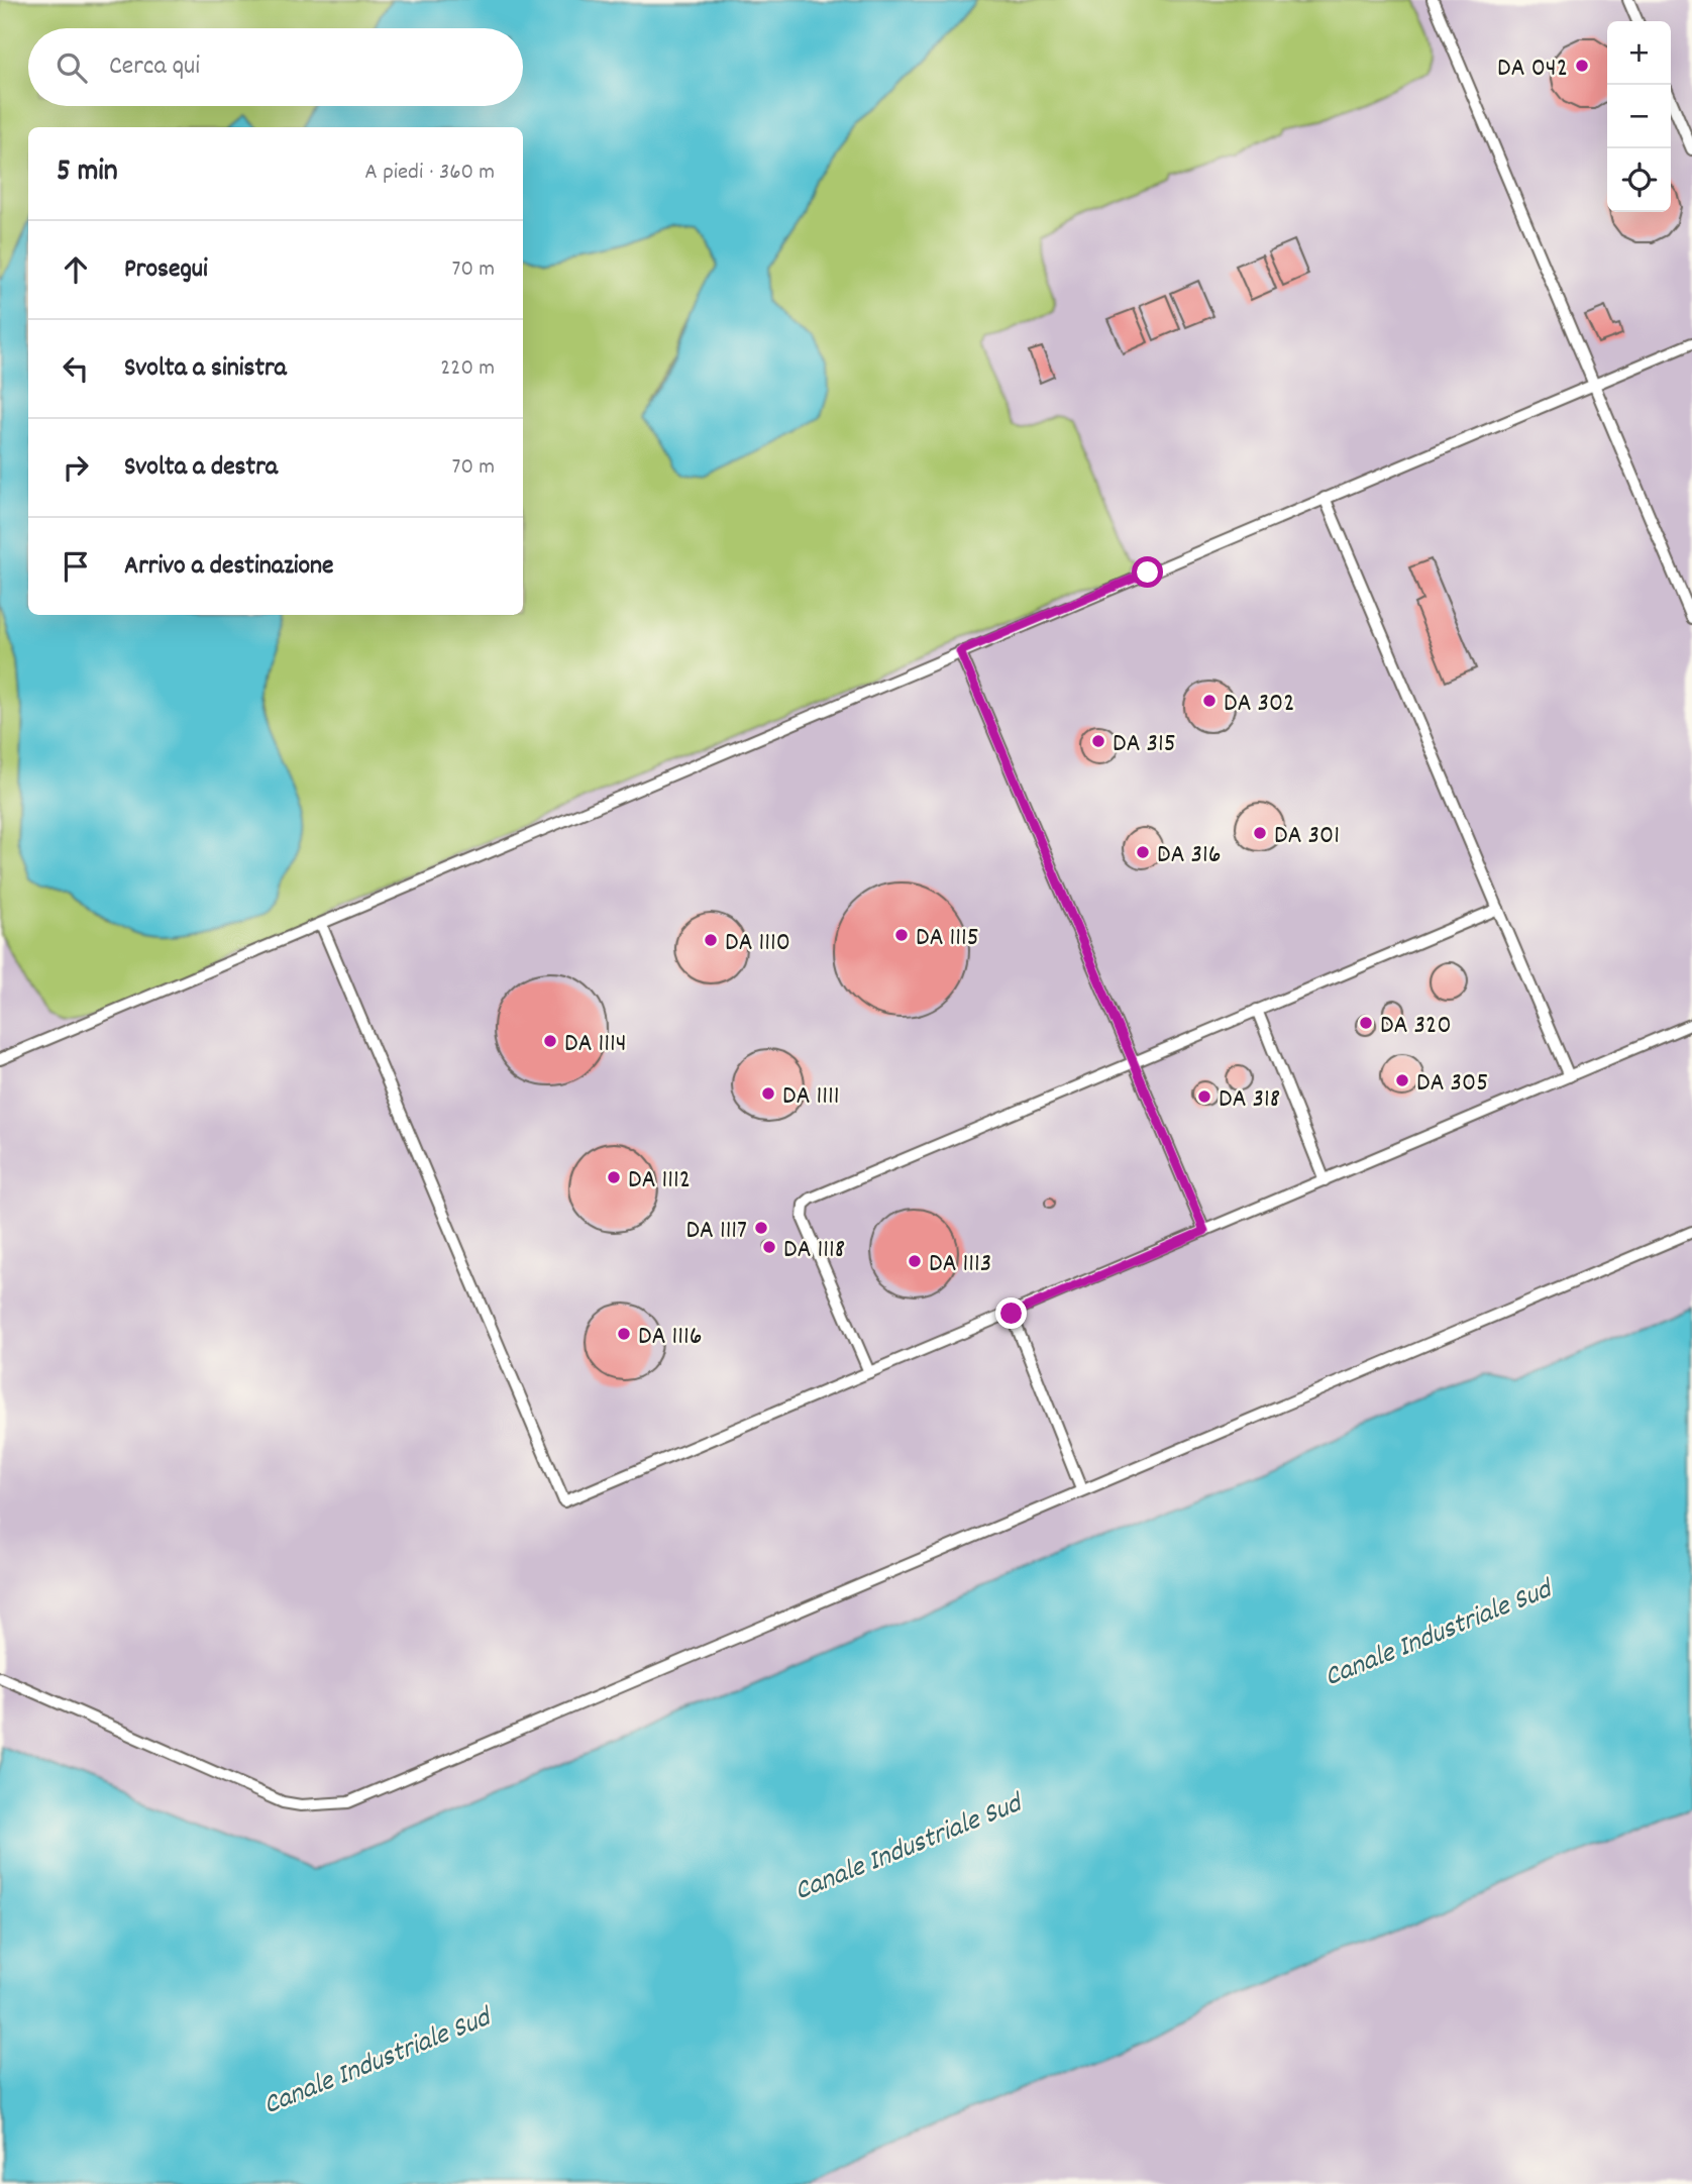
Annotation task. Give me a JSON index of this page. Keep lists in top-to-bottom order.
{
  "water": ["Canale Industriale Sud"],
  "places": [
    "DA 042",
    "DA 302",
    "DA 315",
    "DA 301",
    "DA 316",
    "DA 1115",
    "DA 1110",
    "DA 320",
    "DA 1114",
    "DA 305",
    "DA 1111",
    "DA 318",
    "DA 1112",
    "DA 1117",
    "DA 1118",
    "DA 1113",
    "DA 1116"
  ],
  "page": {
    "map_buttons": ["+", "−"],
    "search": "Cerca qui",
    "heading": ["5 min", "A piedi · 360 m"],
    "list": [
      ["Prosegui", "70 m"],
      ["Svolta a sinistra", "220 m"],
      ["Svolta a destra", "70 m"],
      "Arrivo a destinazione"
    ]
  }
}
